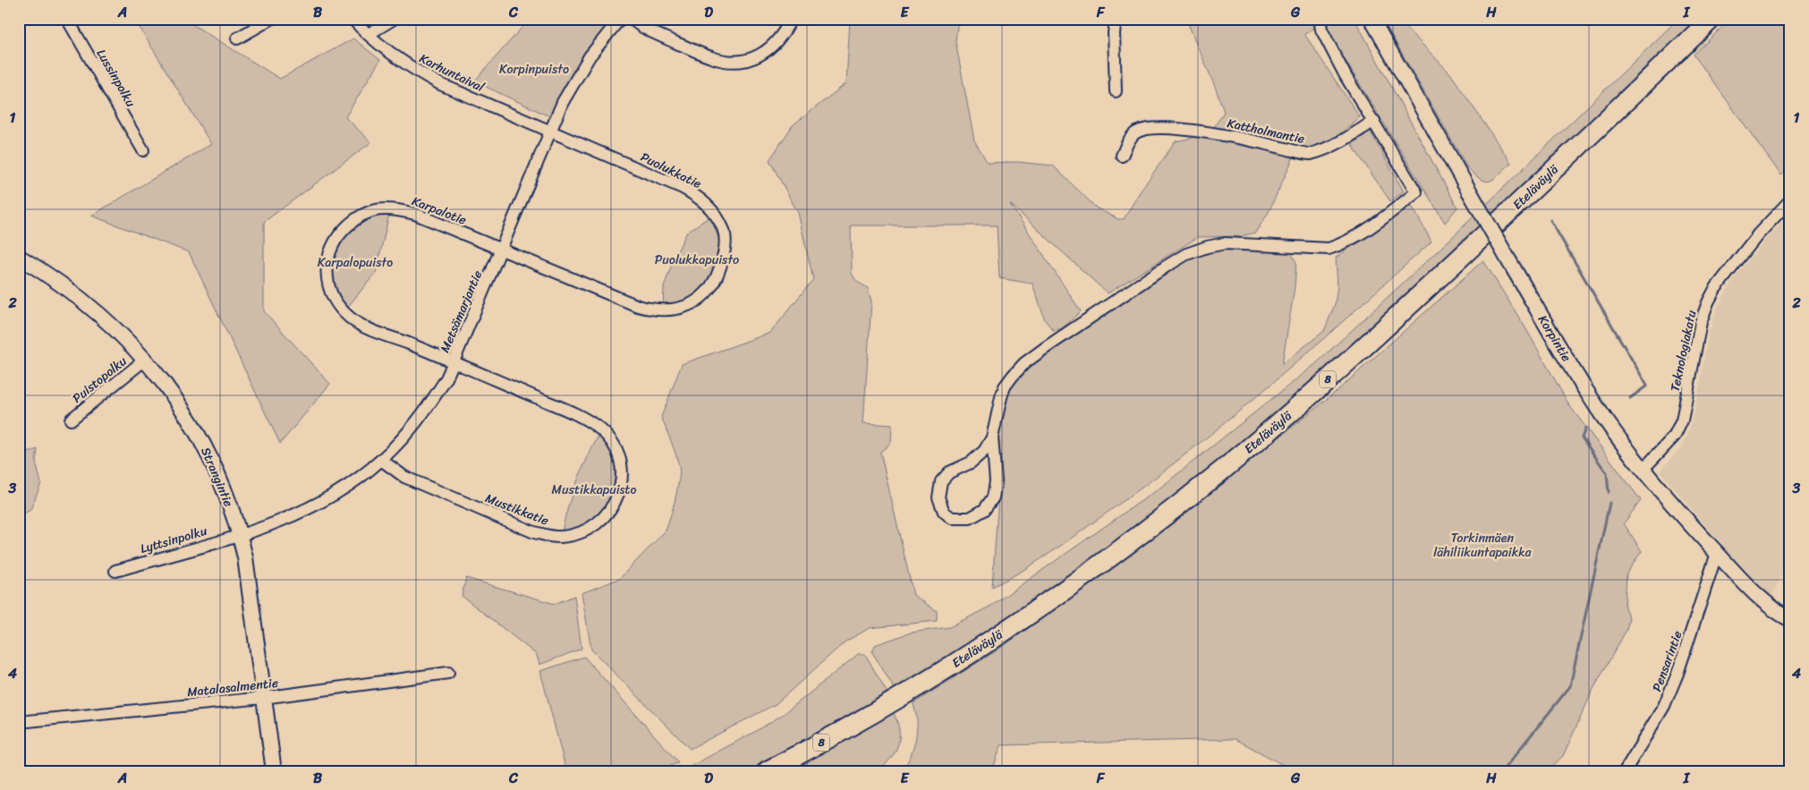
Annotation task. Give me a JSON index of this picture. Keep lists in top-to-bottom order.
{
  "streets": {
    "highway": ["Eteläväylä", "8"],
    "street": [
      "Karhuntaival",
      "Lussinpolku",
      "Kattholmantie",
      "Puolukkatie",
      "Karpalotie",
      "Metsämarjantie",
      "Korpintie",
      "Teknologiakatu",
      "Puistopolku",
      "Strangintie",
      "Mustikkatie",
      "Lyttsinpolku",
      "Pensarintie",
      "Matalasalmentie"
    ]
  },
  "crossings": [
    ["Karhuntaival", "Puolukkatie"],
    ["Karhuntaival", "Metsämarjantie"],
    ["Puolukkatie", "Karpalotie"],
    ["Puolukkatie", "Metsämarjantie"],
    ["Karpalotie", "Metsämarjantie"],
    ["Karpalotie", "Mustikkatie"],
    ["Metsämarjantie", "Strangintie"],
    ["Metsämarjantie", "Mustikkatie"],
    ["Metsämarjantie", "Lyttsinpolku"],
    ["Korpintie", "Teknologiakatu"],
    ["Korpintie", "Pensarintie"],
    ["Puistopolku", "Strangintie"],
    ["Strangintie", "Lyttsinpolku"],
    ["Strangintie", "Matalasalmentie"]
  ],
  "parks": [
    "Korpinpuisto",
    "Puolukkapuisto",
    "Karpalopuisto",
    "Mustikkapuisto",
    "Torkinmäen lähiliikuntapaikka"
  ],
  "grid": {
    "columns": [
      "A",
      "B",
      "C",
      "D",
      "E",
      "F",
      "G",
      "H",
      "I"
    ],
    "rows": [
      "1",
      "2",
      "3",
      "4"
    ]
  }
}
